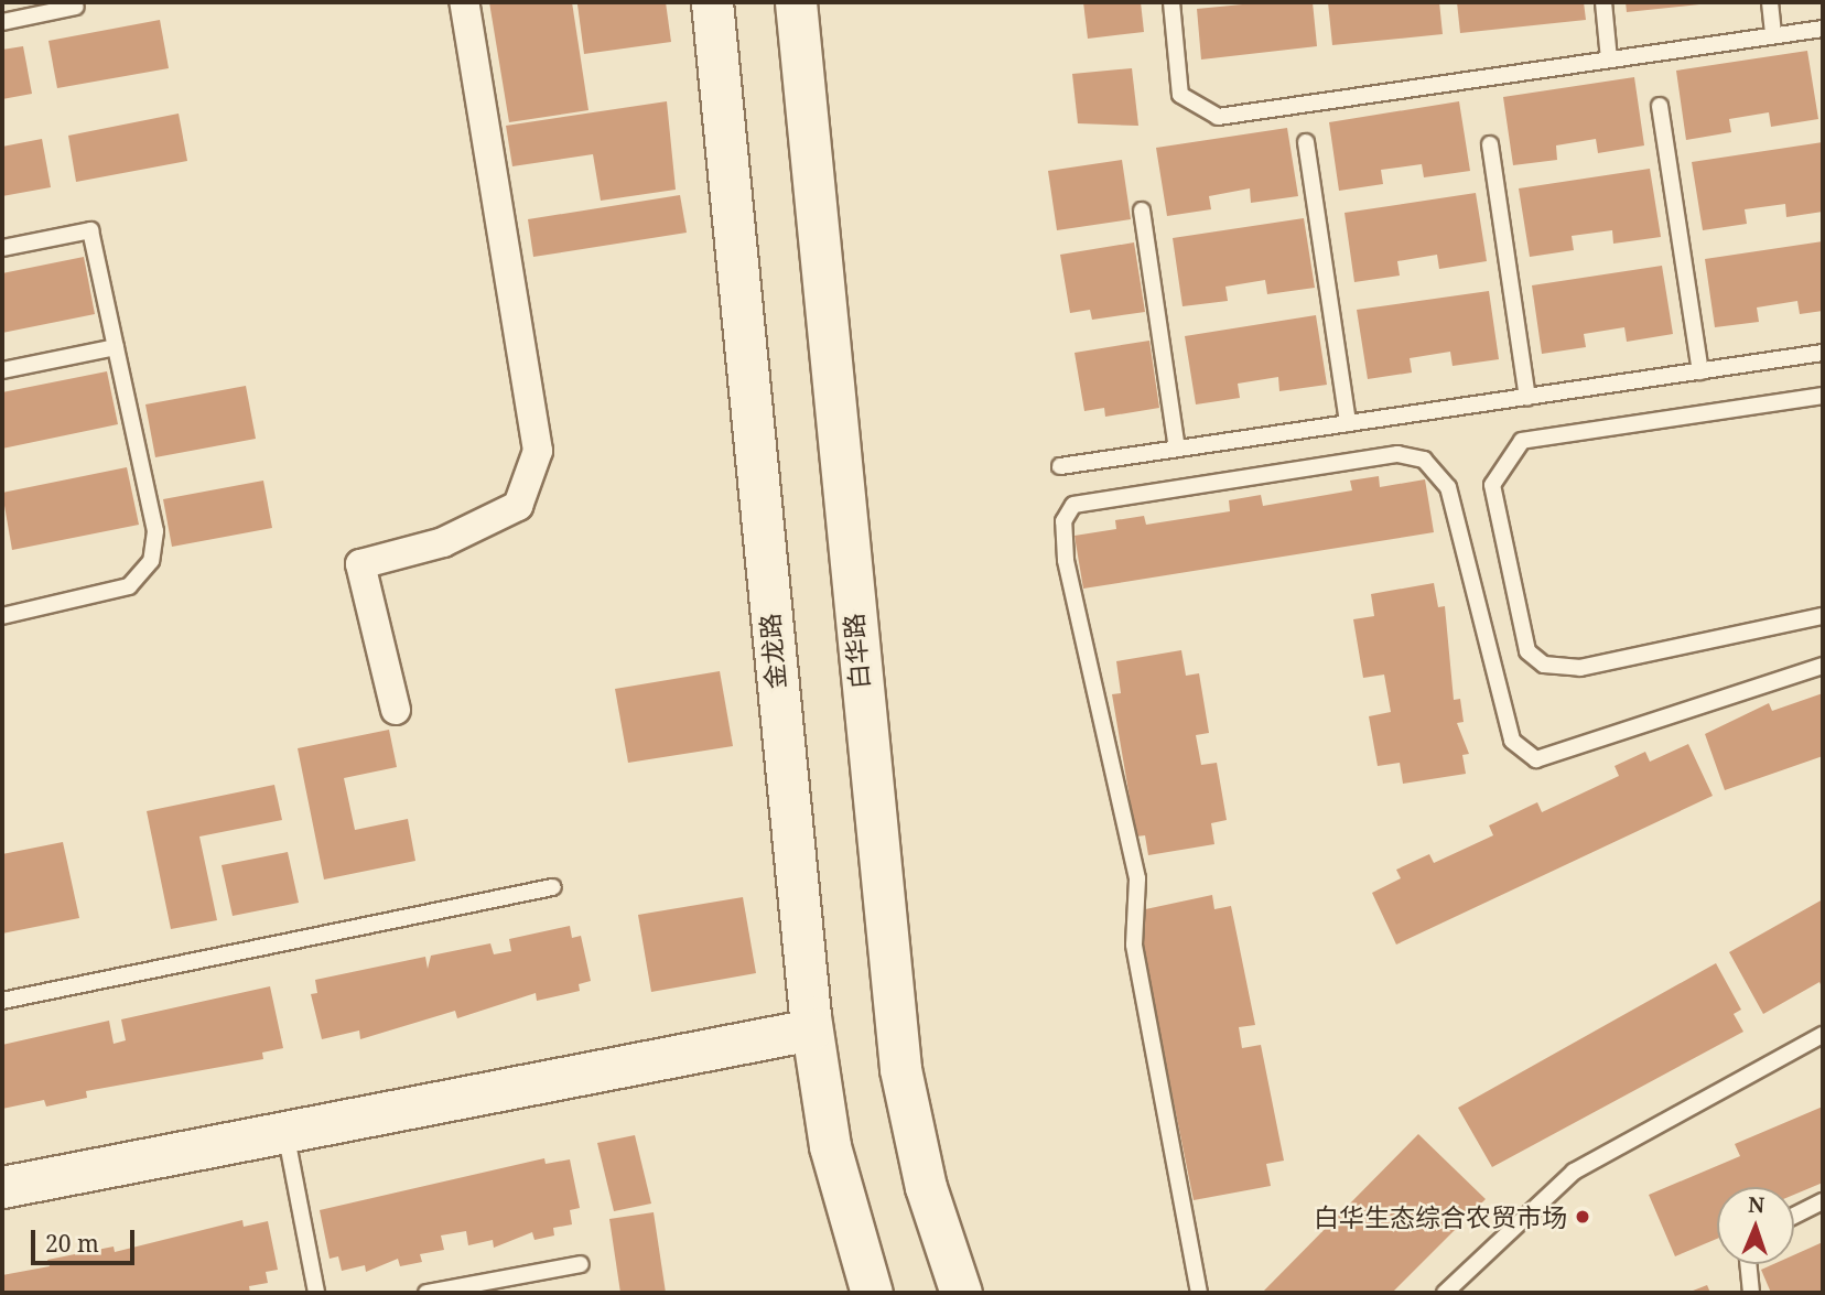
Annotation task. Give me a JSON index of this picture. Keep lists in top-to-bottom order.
{
  "streets": {
    "main road": ["金龙路", "白华路"]
  },
  "places": ["白华生态综合农贸市场"],
  "scale_bar": "20 m",
  "north": "top"
}
